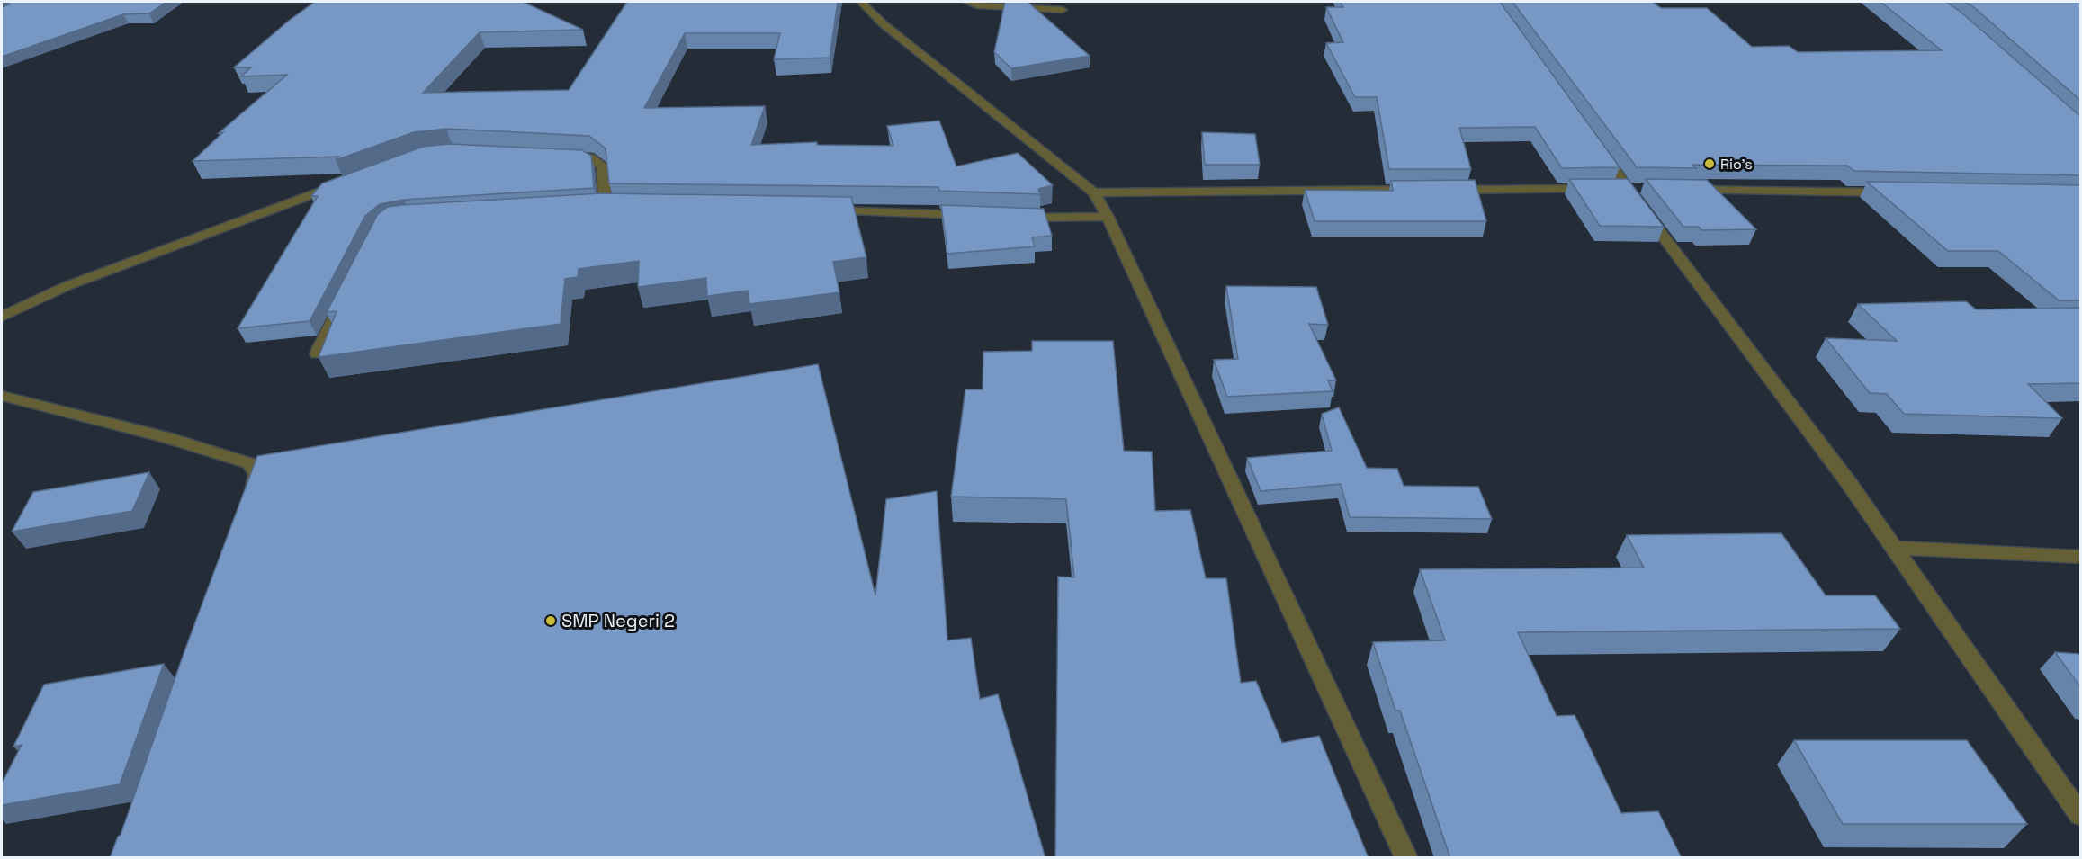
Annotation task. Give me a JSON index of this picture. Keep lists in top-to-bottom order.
{
  "places": ["Rio's", "SMP Negeri 2"]
}
